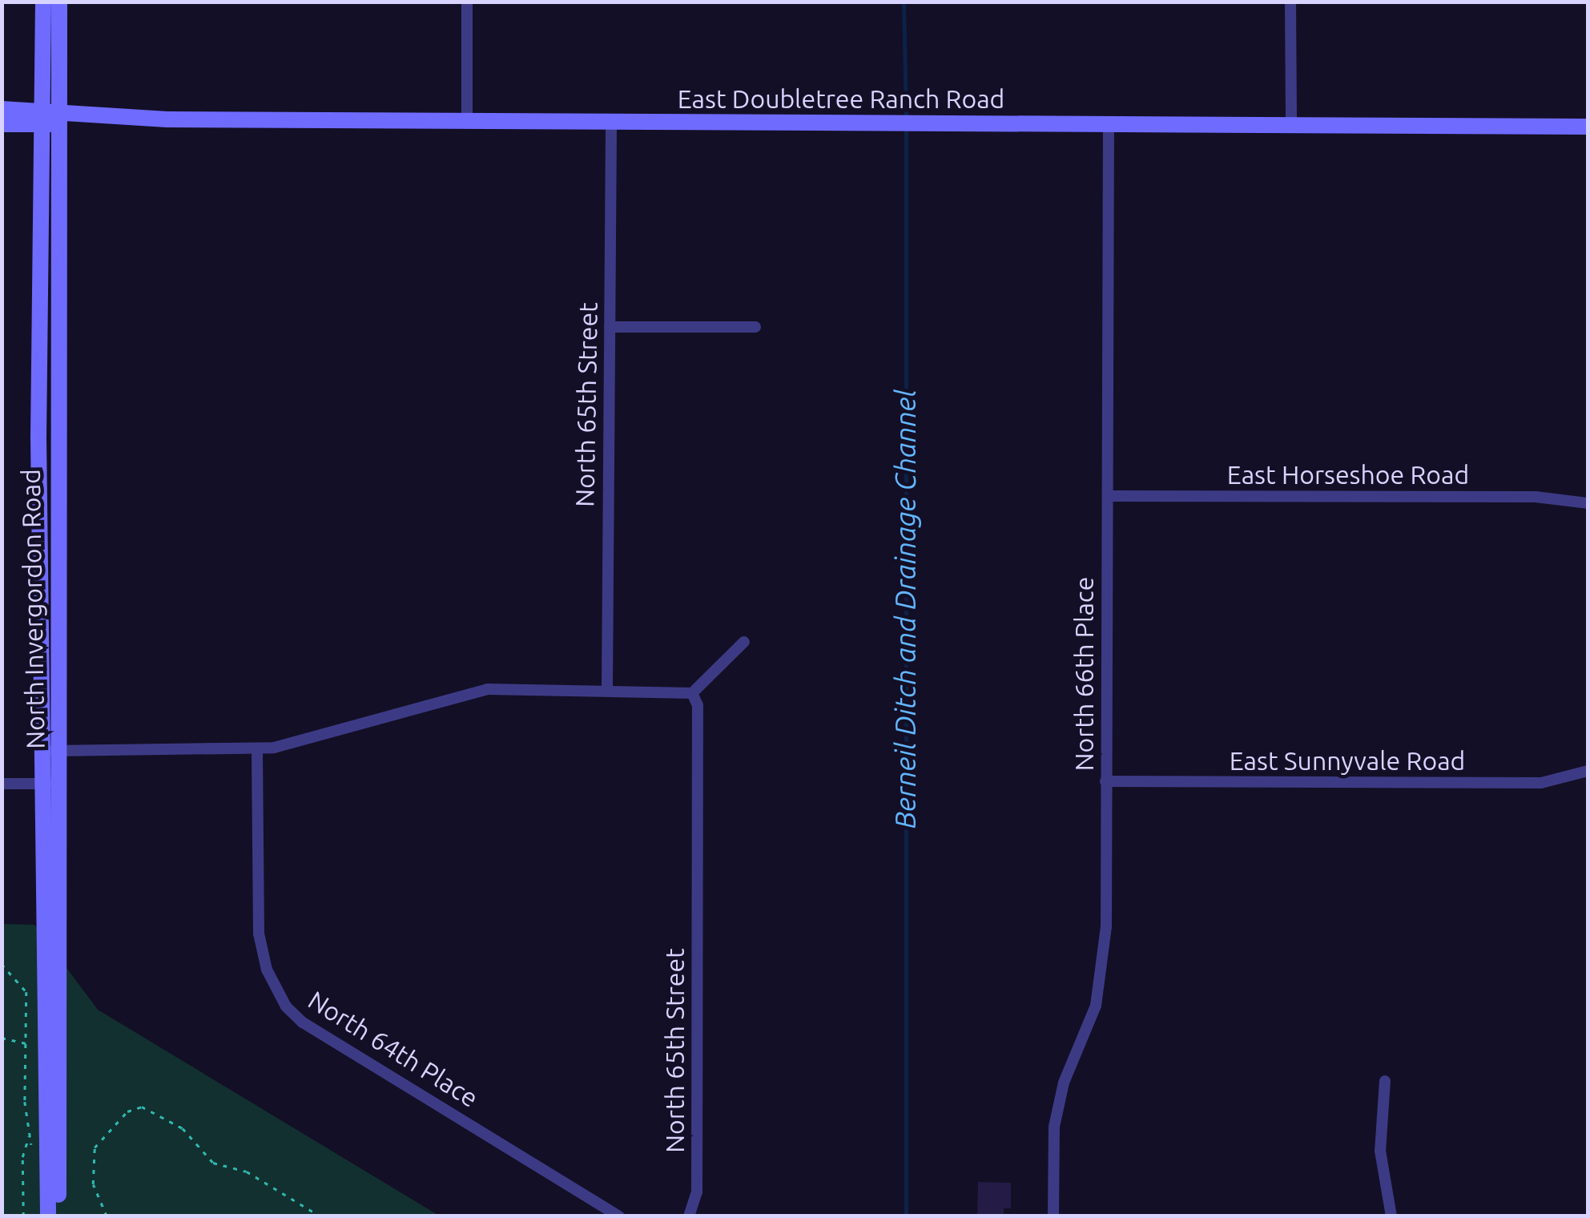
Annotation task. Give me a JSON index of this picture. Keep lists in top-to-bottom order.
{
  "streets": {
    "main road": ["East Doubletree Ranch Road", "North Invergordon Road"],
    "street": [
      "North 65th Street",
      "East Horseshoe Road",
      "North 66th Place",
      "East Sunnyvale Road",
      "North 64th Place"
    ]
  },
  "crossings": [
    ["East Doubletree Ranch Road", "North 65th Street"],
    ["East Doubletree Ranch Road", "North Invergordon Road"],
    ["East Doubletree Ranch Road", "North 66th Place"],
    ["East Horseshoe Road", "North 66th Place"],
    ["North 66th Place", "East Sunnyvale Road"]
  ],
  "water": ["Berneil Ditch and Drainage Channel"]
}
